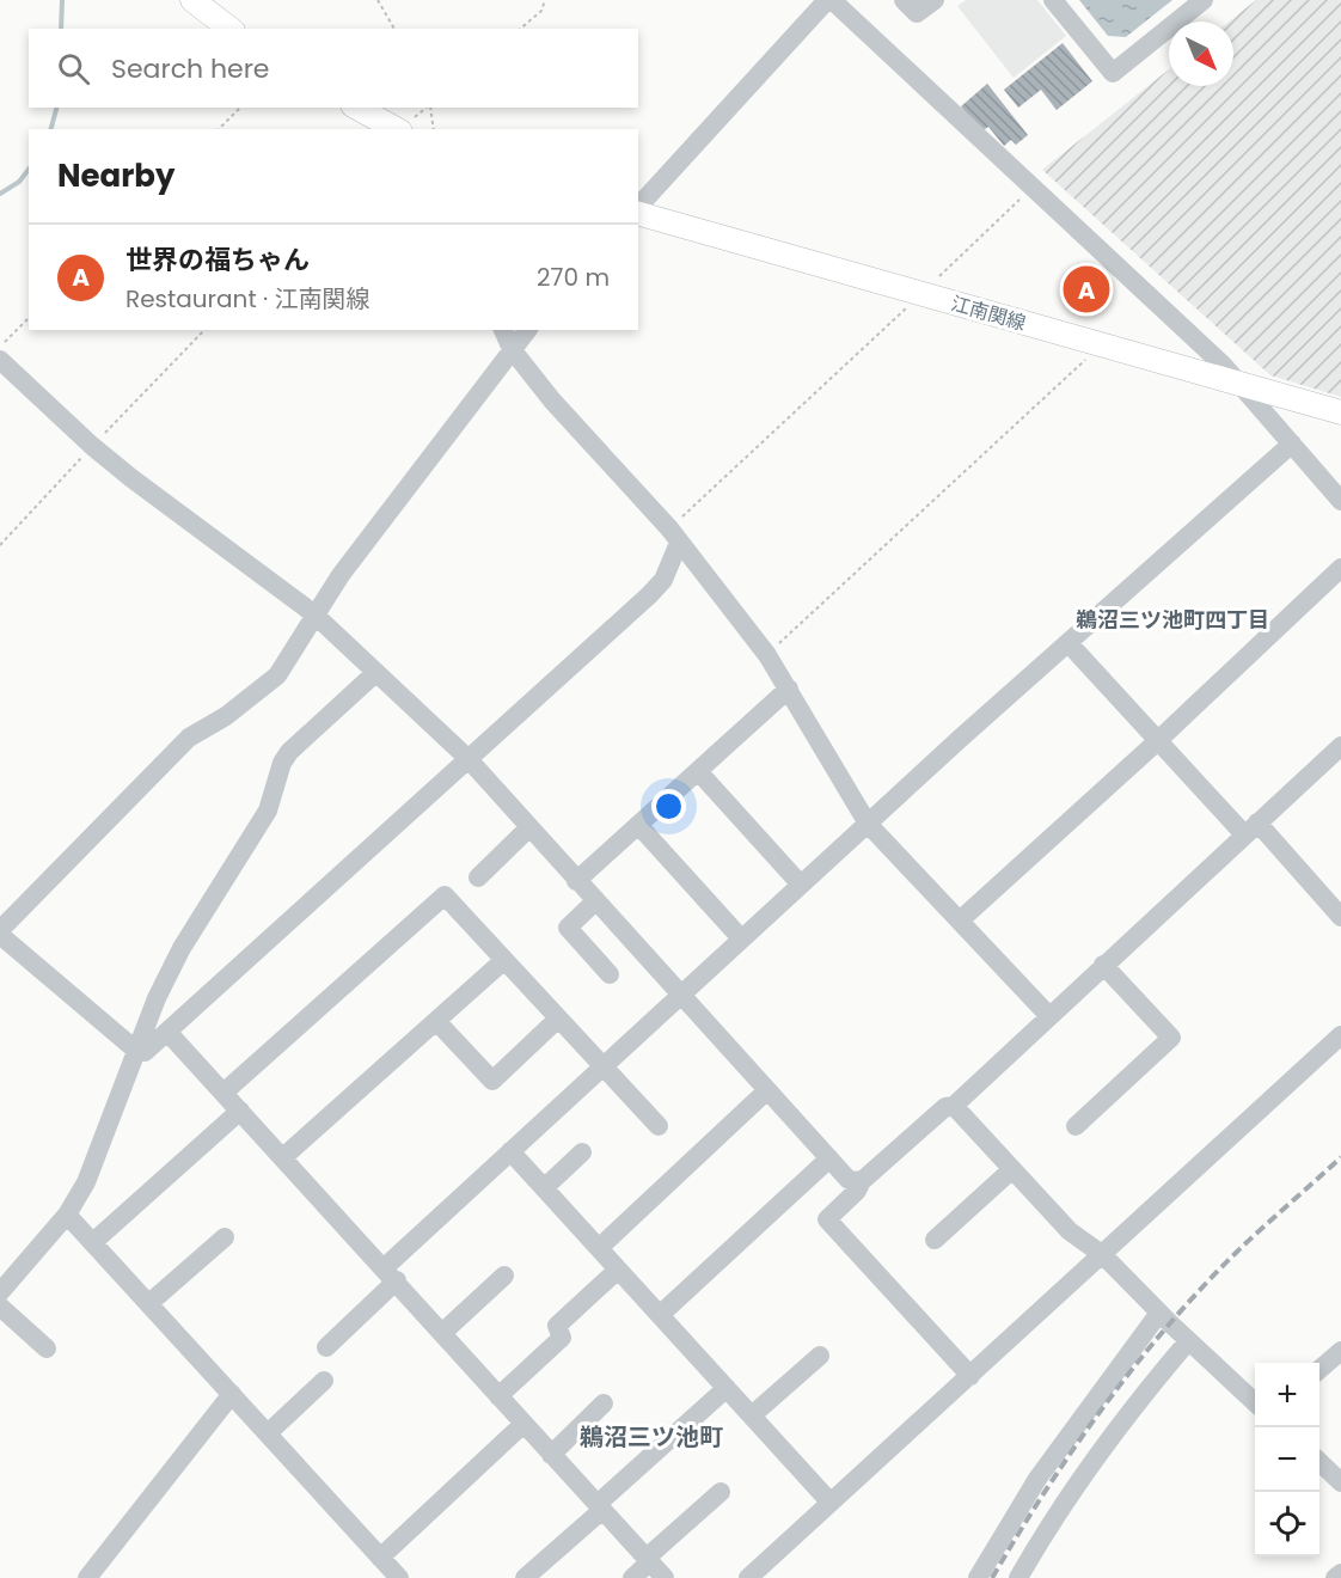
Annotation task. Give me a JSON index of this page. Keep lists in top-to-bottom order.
{
  "streets": {
    "main road": ["江南関線"]
  },
  "districts": ["鵜沼三ツ池町四丁目", "鵜沼三ツ池町"],
  "north": "bottom right",
  "page": {
    "search": "Search here",
    "heading": "Nearby",
    "list": [
      {
        "mark": "A",
        "name": "世界の福ちゃん",
        "note": "Restaurant · 江南関線",
        "value": "270 m"
      }
    ],
    "pins": "A",
    "map_buttons": ["+", "−"]
  }
}
